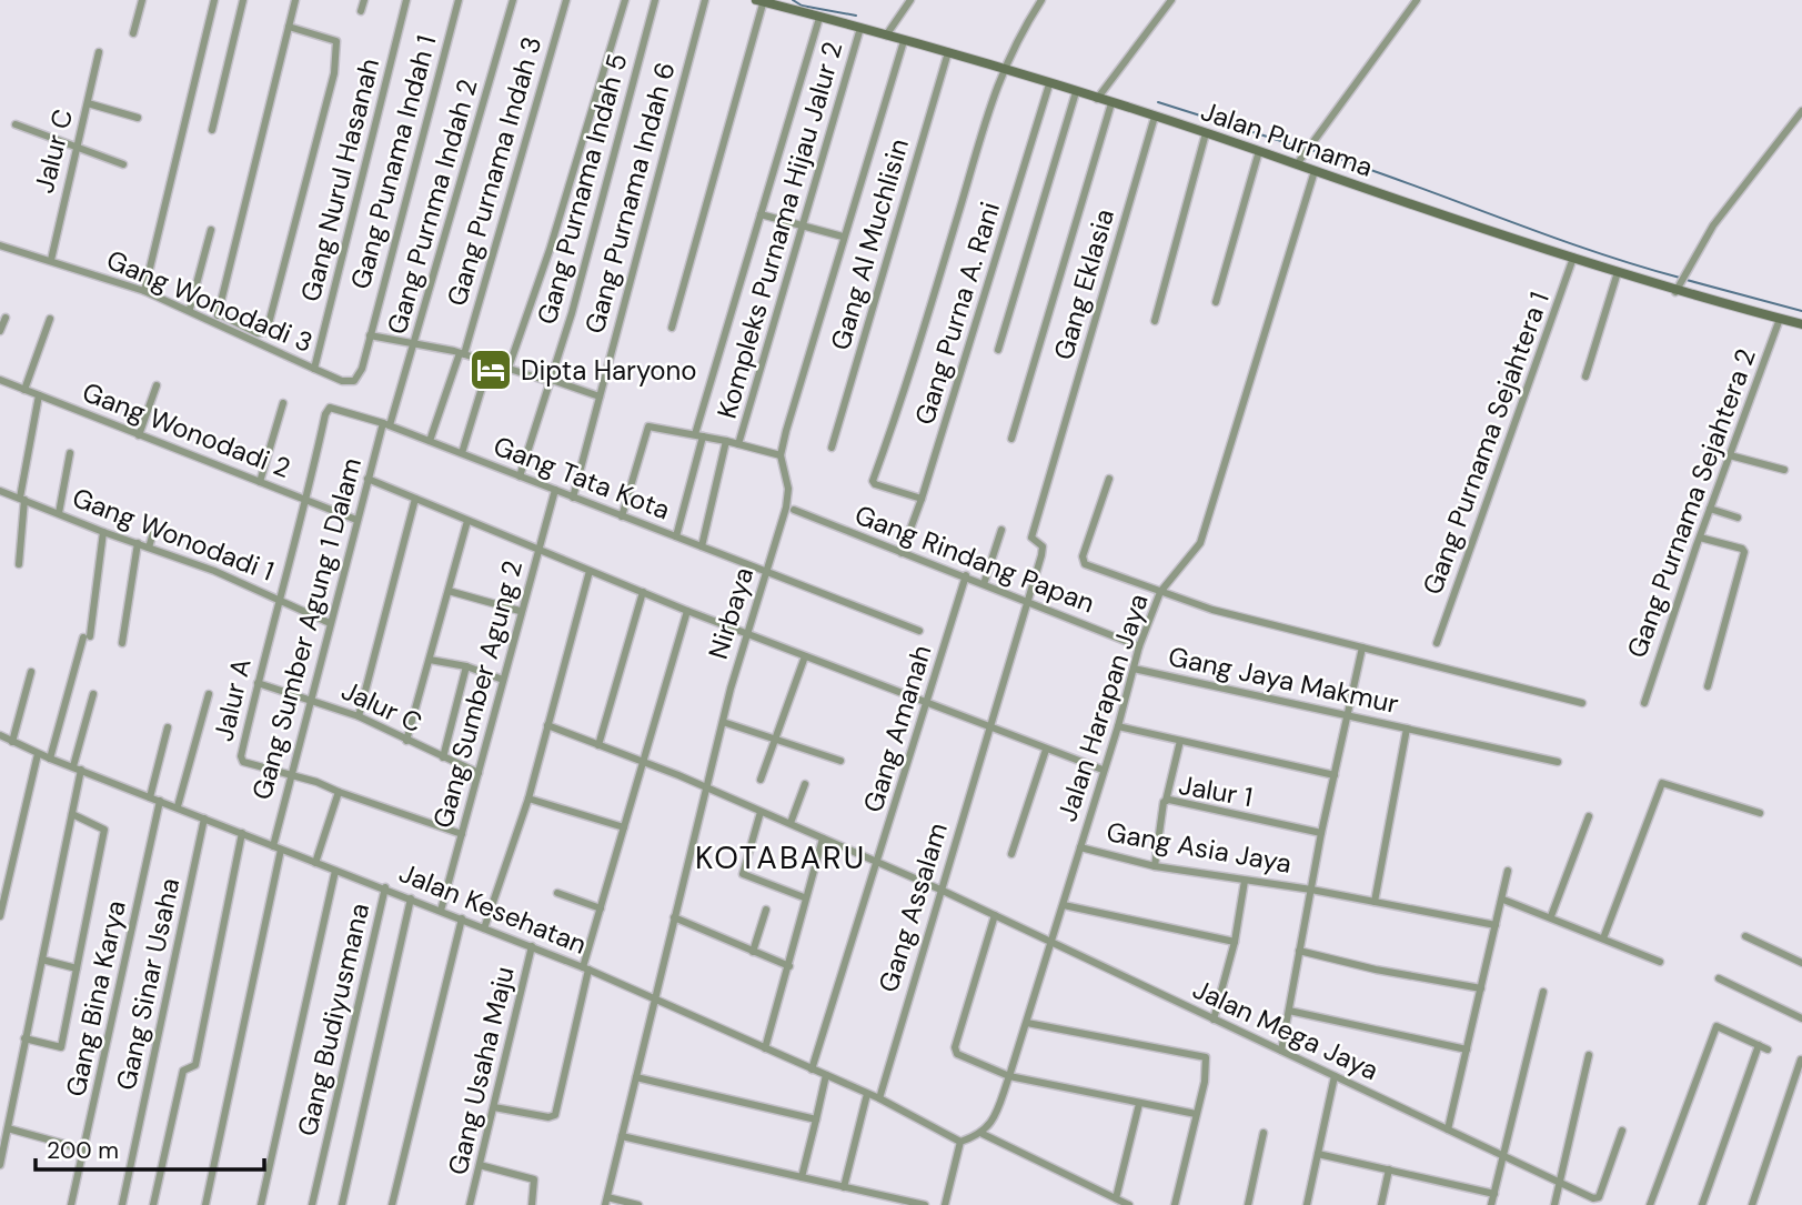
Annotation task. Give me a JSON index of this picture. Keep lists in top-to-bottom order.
{
  "streets": {
    "street": [
      "Jalan Purnama",
      "Jalur C",
      "Gang Punama Indah 1",
      "Gang Purnama Indah 3",
      "Gang Nurul Hasanah",
      "Gang Purnama Indah 5",
      "Gang Purnama Indah 6",
      "Gang Purnma Indah 2",
      "Kompleks Purnama Hijau Jalur 2",
      "Gang Al Muchlisin",
      "Gang Eklasia",
      "Gang Wonodadi 3",
      "Gang Purna A. Rani",
      "Gang Wonodadi 2",
      "Gang Purnama Sejahtera 1",
      "Gang Tata Kota",
      "Gang Purnama Sejahtera 2",
      "Gang Wonodadi 1",
      "Gang Rindang Papan",
      "Nirbaya",
      "Gang Sumber Agung 1 Dalam",
      "Gang Jaya Makmur",
      "Gang Sumber Agung 2",
      "Jalur A",
      "Jalan Harapan Jaya",
      "Gang Amanah",
      "Jalur 1",
      "Gang Asia Jaya",
      "Gang Assalam",
      "Jalan Kesehatan",
      "Gang Sinar Usaha",
      "Gang Bina Karya",
      "Gang Budiyusmana",
      "Jalan Mega Jaya",
      "Gang Usaha Maju"
    ]
  },
  "crossings": [
    ["Jalan Purnama", "Kompleks Purnama Hijau Jalur 2"],
    ["Jalan Purnama", "Gang Al Muchlisin"],
    ["Jalan Purnama", "Gang Eklasia"],
    ["Jalan Purnama", "Gang Purna A. Rani"],
    ["Jalan Purnama", "Gang Purnama Sejahtera 1"],
    ["Jalan Purnama", "Gang Purnama Sejahtera 2"],
    ["Jalan Purnama", "Nirbaya"],
    ["Jalan Purnama", "Jalan Harapan Jaya"],
    ["Jalur C", "Gang Wonodadi 3"],
    ["Jalur C", "Gang Sumber Agung 1 Dalam"],
    ["Jalur C", "Gang Sumber Agung 2"],
    ["Jalur C", "Jalur A"],
    ["Gang Punama Indah 1", "Gang Wonodadi 3"],
    ["Gang Purnama Indah 3", "Gang Tata Kota"],
    ["Gang Nurul Hasanah", "Gang Wonodadi 3"],
    ["Gang Purnama Indah 5", "Gang Tata Kota"],
    ["Gang Purnama Indah 6", "Gang Tata Kota"],
    ["Gang Purnma Indah 2", "Gang Tata Kota"],
    ["Gang Purnma Indah 2", "Gang Sumber Agung 1 Dalam"],
    ["Gang Eklasia", "Gang Rindang Papan"],
    ["Gang Eklasia", "Gang Assalam"],
    ["Gang Purna A. Rani", "Gang Rindang Papan"],
    ["Gang Wonodadi 2", "Gang Sumber Agung 1 Dalam"],
    ["Gang Wonodadi 2", "Jalur A"],
    ["Gang Tata Kota", "Nirbaya"],
    ["Gang Tata Kota", "Gang Sumber Agung 1 Dalam"],
    ["Gang Tata Kota", "Gang Sumber Agung 2"],
    ["Gang Tata Kota", "Jalur A"],
    ["Gang Wonodadi 1", "Gang Sumber Agung 1 Dalam"],
    ["Gang Wonodadi 1", "Jalur A"],
    ["Gang Rindang Papan", "Nirbaya"],
    ["Gang Rindang Papan", "Jalan Harapan Jaya"],
    ["Gang Rindang Papan", "Gang Amanah"],
    ["Gang Rindang Papan", "Gang Assalam"],
    ["Nirbaya", "Jalan Kesehatan"],
    ["Nirbaya", "Jalan Mega Jaya"],
    ["Gang Sumber Agung 1 Dalam", "Jalur A"],
    ["Gang Sumber Agung 1 Dalam", "Jalan Kesehatan"],
    ["Gang Jaya Makmur", "Jalan Harapan Jaya"],
    ["Gang Sumber Agung 2", "Jalan Kesehatan"],
    ["Jalan Harapan Jaya", "Gang Asia Jaya"],
    ["Jalan Harapan Jaya", "Jalan Mega Jaya"],
    ["Gang Amanah", "Jalan Kesehatan"],
    ["Gang Amanah", "Jalan Mega Jaya"],
    ["Jalur 1", "Gang Asia Jaya"],
    ["Gang Assalam", "Jalan Kesehatan"],
    ["Gang Assalam", "Jalan Mega Jaya"],
    ["Jalan Kesehatan", "Gang Sinar Usaha"],
    ["Jalan Kesehatan", "Gang Bina Karya"],
    ["Jalan Kesehatan", "Gang Budiyusmana"],
    ["Jalan Kesehatan", "Gang Usaha Maju"]
  ],
  "districts": ["KOTABARU"],
  "places": {
    "hotel": ["Dipta Haryono"]
  },
  "scale_bar": "200 m"
}
